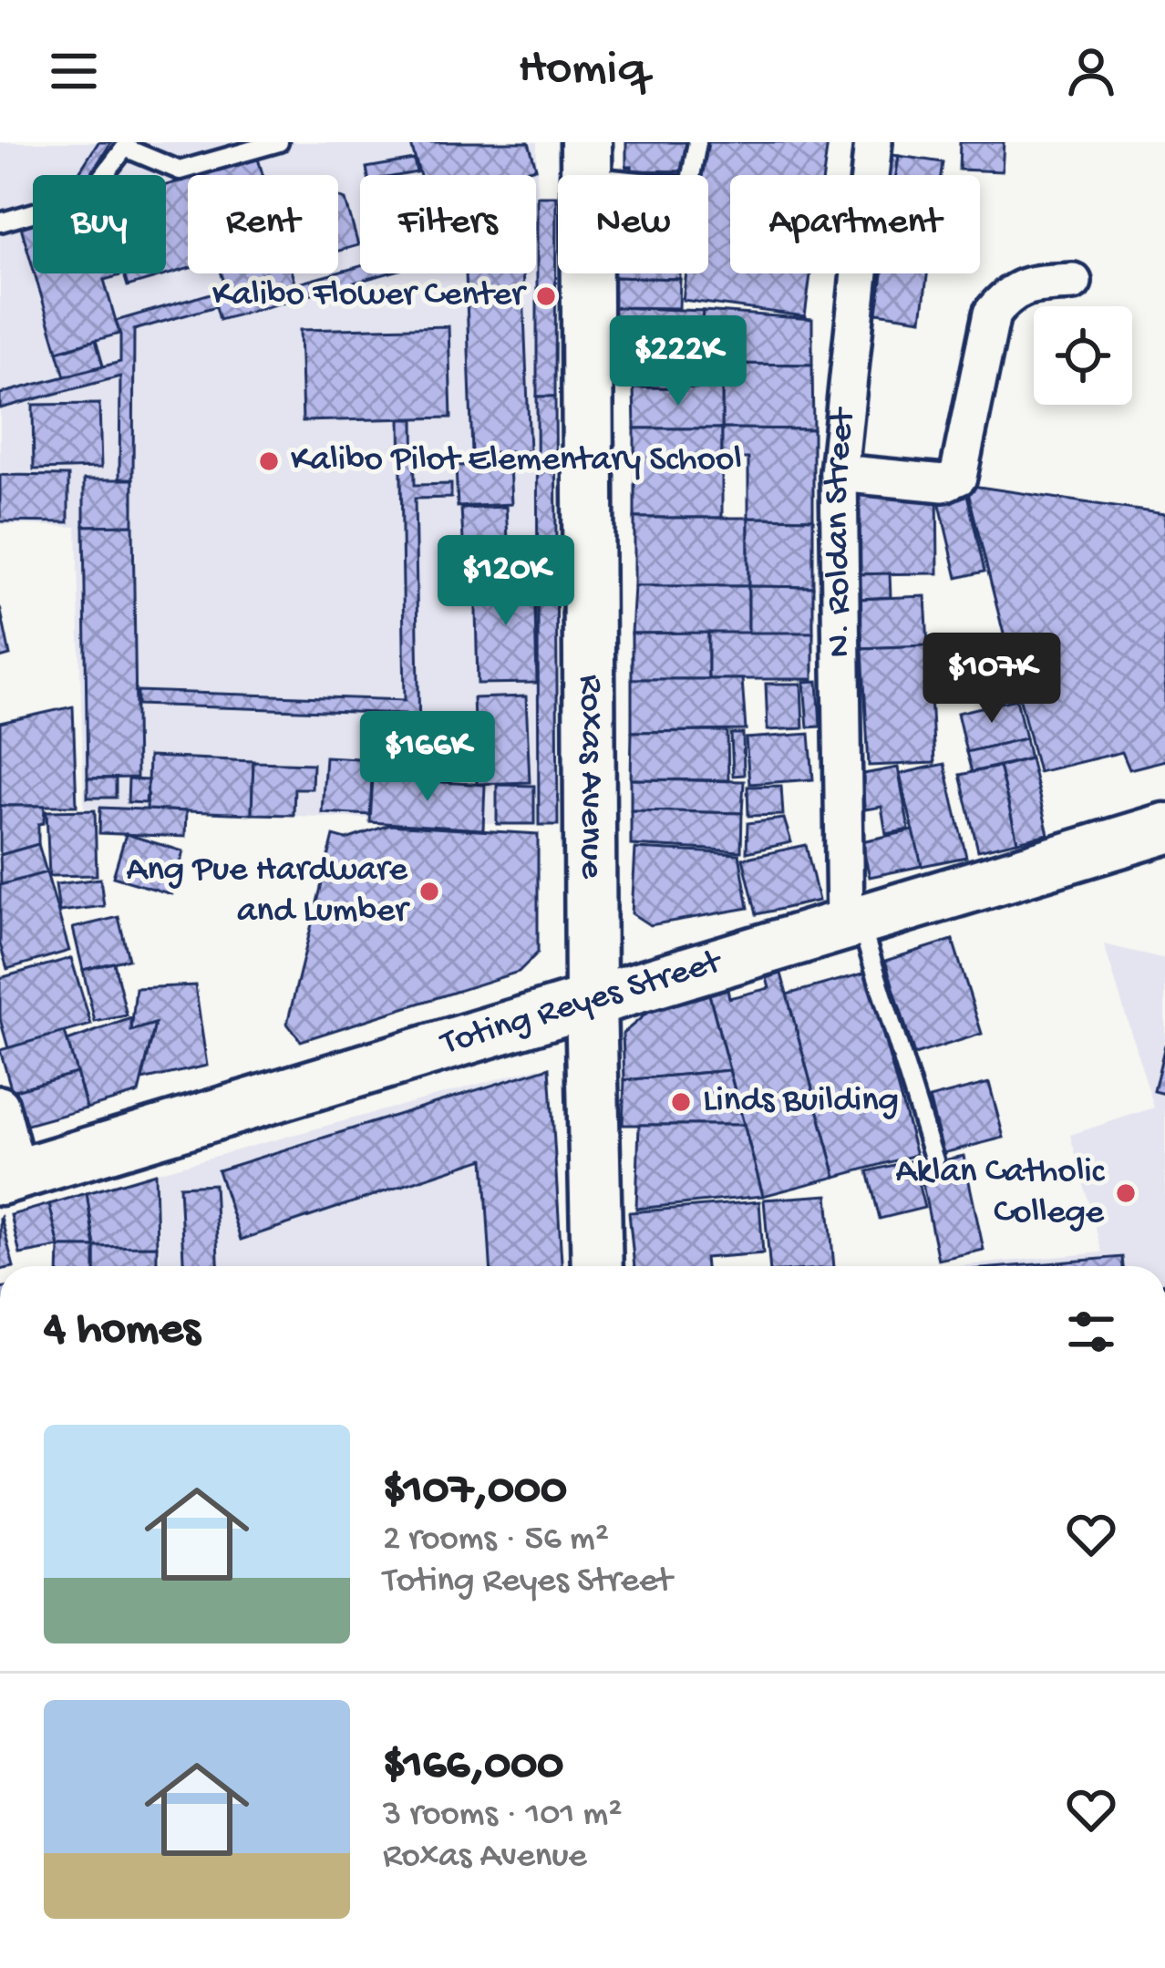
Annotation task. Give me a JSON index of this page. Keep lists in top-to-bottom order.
{
  "streets": {
    "main road": ["Roxas Avenue", "Toting Reyes Street"],
    "street": ["N. Roldan Street"]
  },
  "crossings": [
    ["N. Roldan Street", "Toting Reyes Street"],
    ["Roxas Avenue", "Toting Reyes Street"]
  ],
  "places": [
    "Kalibo Flower Center",
    "Kalibo Pilot Elementary School",
    "Ang Pue Hardware and Lumber",
    "Linds Building",
    "Aklan Catholic College"
  ],
  "page": {
    "header": "Homiq",
    "chip": [
      "Buy",
      "Rent",
      "Filters",
      "New",
      "Apartment"
    ],
    "price": [
      "$222K",
      "$120K",
      "$107K",
      "$166K"
    ],
    "heading": "4 homes",
    "list": [
      {
        "name": "$107,000",
        "note": "2 rooms · 56 m² · Toting Reyes Street"
      },
      {
        "name": "$166,000",
        "note": "3 rooms · 101 m² · Roxas Avenue"
      }
    ]
  }
}
